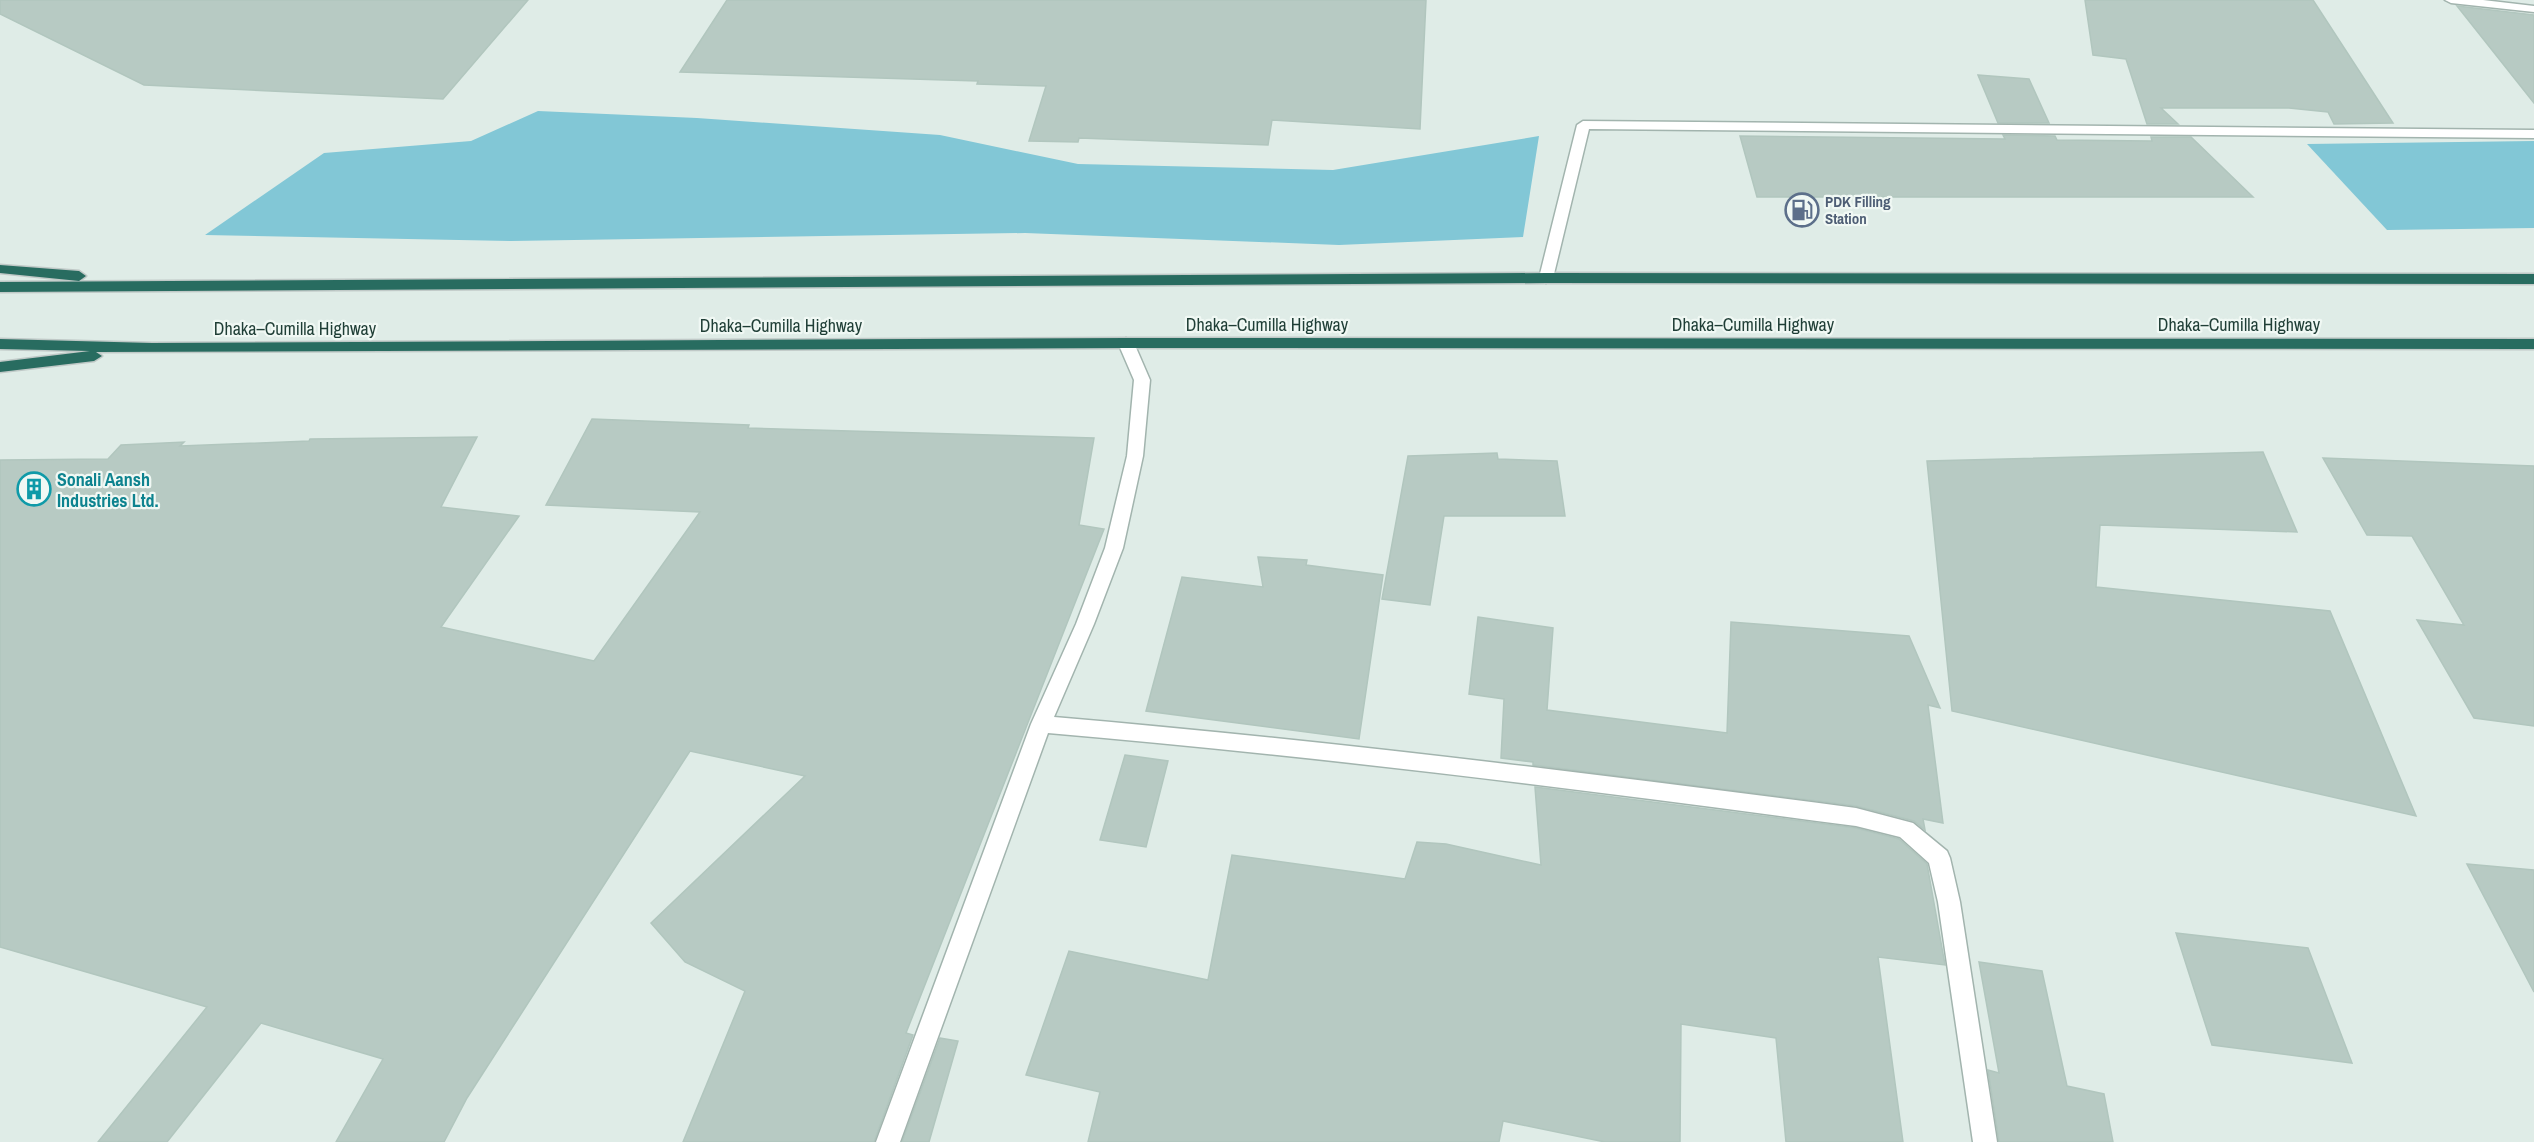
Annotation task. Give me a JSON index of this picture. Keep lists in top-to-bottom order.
{
  "streets": {
    "highway": ["Dhaka–Cumilla Highway"]
  },
  "places": {
    "fuel station": ["PDK Filling Station"],
    "building": ["Sonali Aansh Industries Ltd."]
  }
}
